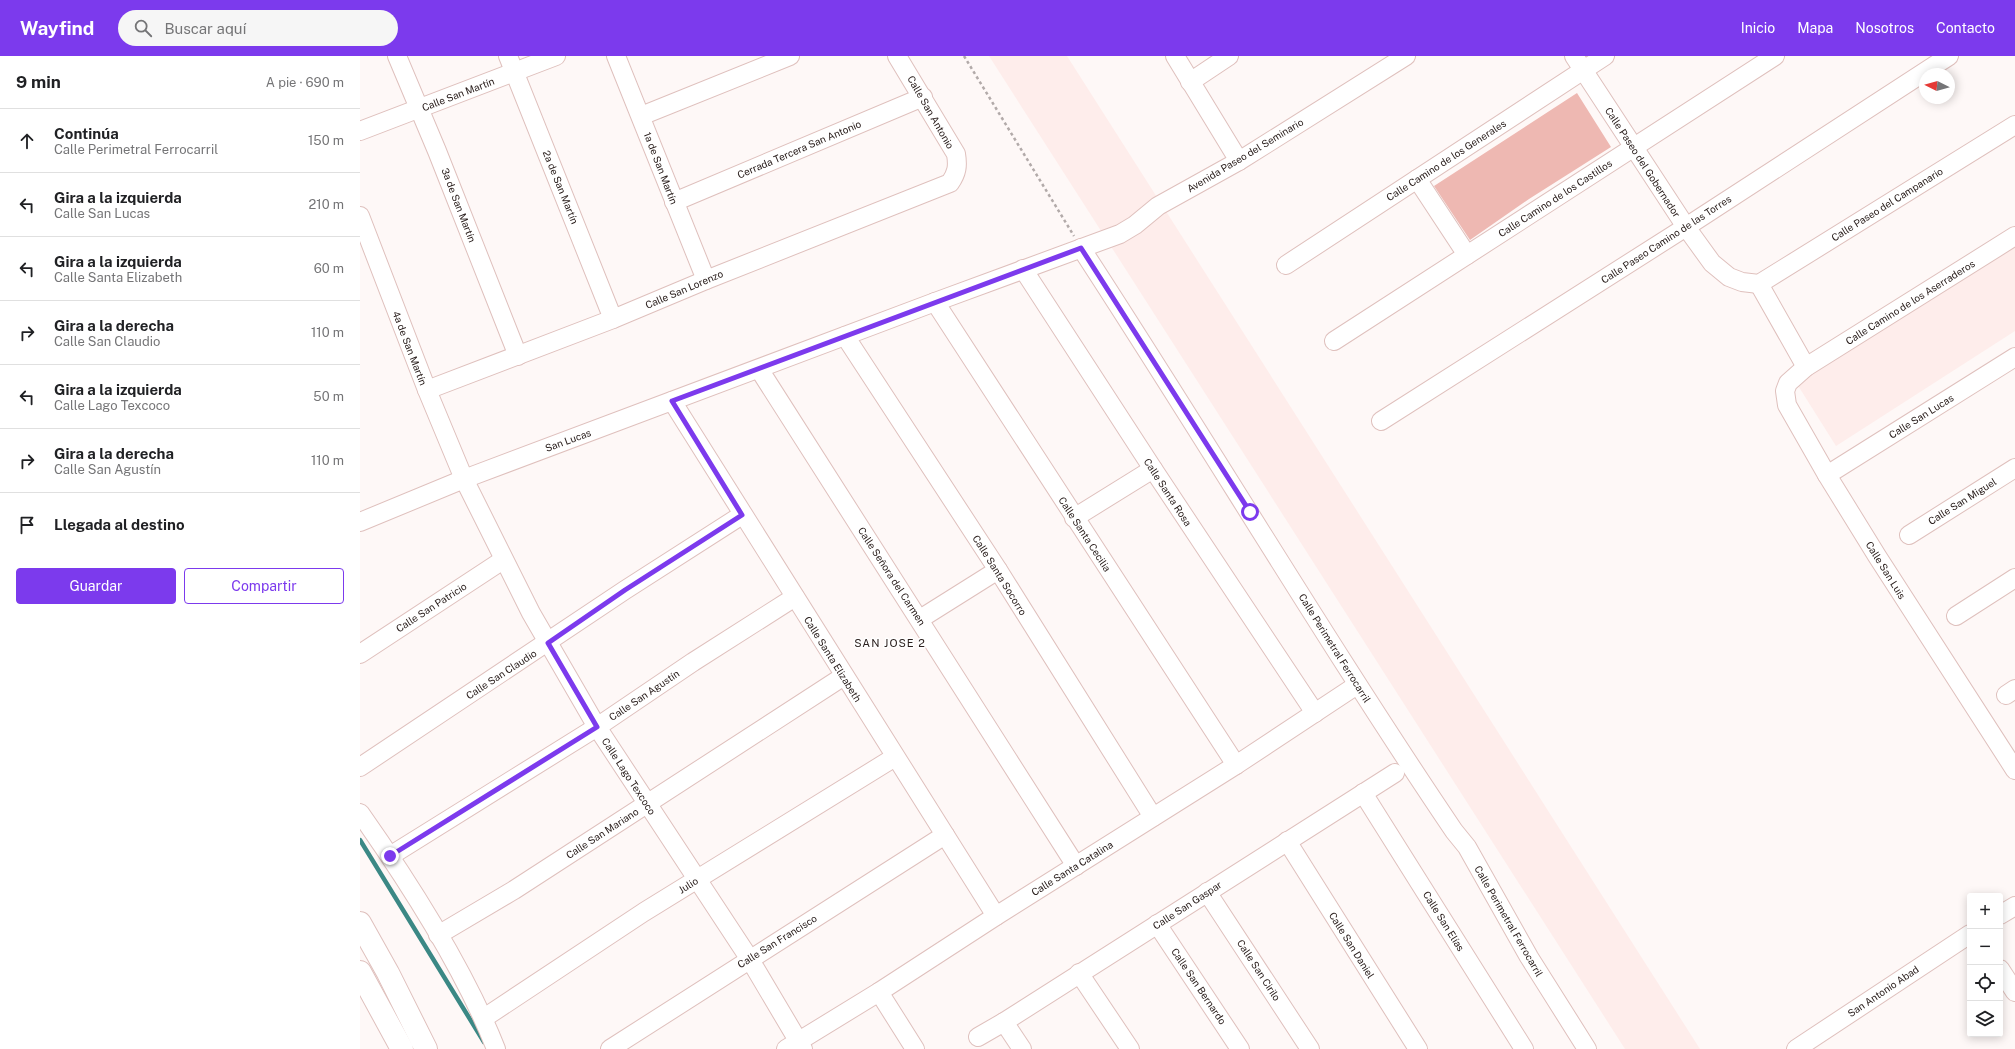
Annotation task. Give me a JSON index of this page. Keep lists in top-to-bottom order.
{
  "streets": {
    "street": [
      "Calle San Martín",
      "Calle San Antonio",
      "Cerrada Tercera San Antonio",
      "Avenida Paseo del Seminario",
      "Calle Camino de los Generales",
      "Calle Paseo del Gobernador",
      "1a de San Martín",
      "2a de San Martín",
      "Calle Camino de los Castillos",
      "Calle Paseo del Campanario",
      "3a de San Martín",
      "Calle Paseo Camino de las Torres",
      "Calle San Lorenzo",
      "Calle Camino de los Aserraderos",
      "4a de San Martín",
      "Calle San Lucas",
      "San Lucas",
      "Calle Santa Rosa",
      "Calle San Miguel",
      "Calle Santa Cecilia",
      "Calle San Luis",
      "Calle Santa Socorro",
      "Calle Señora del Carmen",
      "Calle San Patricio",
      "Calle Perimetral Ferrocarril",
      "Calle Santa Elizabeth",
      "Calle San Claudio",
      "Calle San Agustín",
      "Calle Lago Texcoco",
      "Calle San Mariano",
      "Calle Santa Catalina",
      "Julio",
      "Calle San Gaspar",
      "Calle San Elías",
      "Calle San Francisco",
      "Calle San Daniel",
      "Calle San Cirilo",
      "Calle San Bernardo",
      "San Antonio Abad"
    ]
  },
  "crossings": [
    ["Calle San Martín", "2a de San Martín"],
    ["Calle San Martín", "3a de San Martín"],
    ["Calle San Antonio", "Cerrada Tercera San Antonio"],
    ["Calle San Antonio", "Calle San Lorenzo"],
    ["Cerrada Tercera San Antonio", "1a de San Martín"],
    ["Avenida Paseo del Seminario", "Calle Perimetral Ferrocarril"],
    ["Calle Camino de los Generales", "Calle Paseo del Gobernador"],
    ["Calle Paseo del Gobernador", "Calle Camino de los Castillos"],
    ["Calle Paseo del Gobernador", "Calle Paseo del Campanario"],
    ["Calle Paseo del Gobernador", "Calle Paseo Camino de las Torres"],
    ["1a de San Martín", "Calle San Lorenzo"],
    ["2a de San Martín", "Calle San Lorenzo"],
    ["3a de San Martín", "Calle San Lorenzo"],
    ["Calle San Lorenzo", "4a de San Martín"],
    ["Calle Camino de los Aserraderos", "Calle San Luis"],
    ["4a de San Martín", "San Lucas"],
    ["4a de San Martín", "Calle Lago Texcoco"],
    ["Calle San Lucas", "Calle San Luis"],
    ["San Lucas", "Calle Santa Elizabeth"],
    ["San Lucas", "Calle Lago Texcoco"],
    ["Calle Santa Rosa", "Calle Santa Catalina"],
    ["Calle Santa Cecilia", "Calle Santa Catalina"],
    ["Calle Santa Socorro", "Calle Santa Catalina"],
    ["Calle Señora del Carmen", "Calle Santa Catalina"],
    ["Calle San Patricio", "Calle Lago Texcoco"],
    ["Calle Perimetral Ferrocarril", "Calle Santa Catalina"],
    ["Calle Santa Elizabeth", "Calle San Claudio"],
    ["Calle Santa Elizabeth", "Calle San Agustín"],
    ["Calle Santa Elizabeth", "Calle San Mariano"],
    ["Calle Santa Elizabeth", "Calle Santa Catalina"],
    ["Calle Santa Elizabeth", "Julio"],
    ["Calle Santa Elizabeth", "Calle San Francisco"],
    ["Calle San Claudio", "Calle Lago Texcoco"],
    ["Calle San Agustín", "Calle Lago Texcoco"],
    ["Calle Lago Texcoco", "Calle San Mariano"],
    ["Calle Lago Texcoco", "Calle Santa Catalina"],
    ["Calle Lago Texcoco", "Julio"],
    ["Calle Lago Texcoco", "Calle San Francisco"],
    ["Calle San Gaspar", "Calle San Elías"],
    ["Calle San Gaspar", "Calle San Daniel"],
    ["Calle San Gaspar", "Calle San Cirilo"],
    ["Calle San Gaspar", "Calle San Bernardo"]
  ],
  "districts": ["SAN JOSE 2"],
  "north": "left",
  "page": {
    "header": "Wayfind",
    "search": "Buscar aquí",
    "nav": [
      "Inicio",
      "Mapa",
      "Nosotros",
      "Contacto"
    ],
    "heading": ["9 min", "A pie · 690 m"],
    "list": [
      ["Continúa", "Calle Perimetral Ferrocarril", "150 m"],
      ["Gira a la izquierda", "Calle San Lucas", "210 m"],
      ["Gira a la izquierda", "Calle Santa Elizabeth", "60 m"],
      ["Gira a la derecha", "Calle San Claudio", "110 m"],
      ["Gira a la izquierda", "Calle Lago Texcoco", "50 m"],
      ["Gira a la derecha", "Calle San Agustín", "110 m"],
      "Llegada al destino"
    ],
    "buttons": ["Guardar", "Compartir"],
    "map_buttons": ["+", "−"]
  }
}
